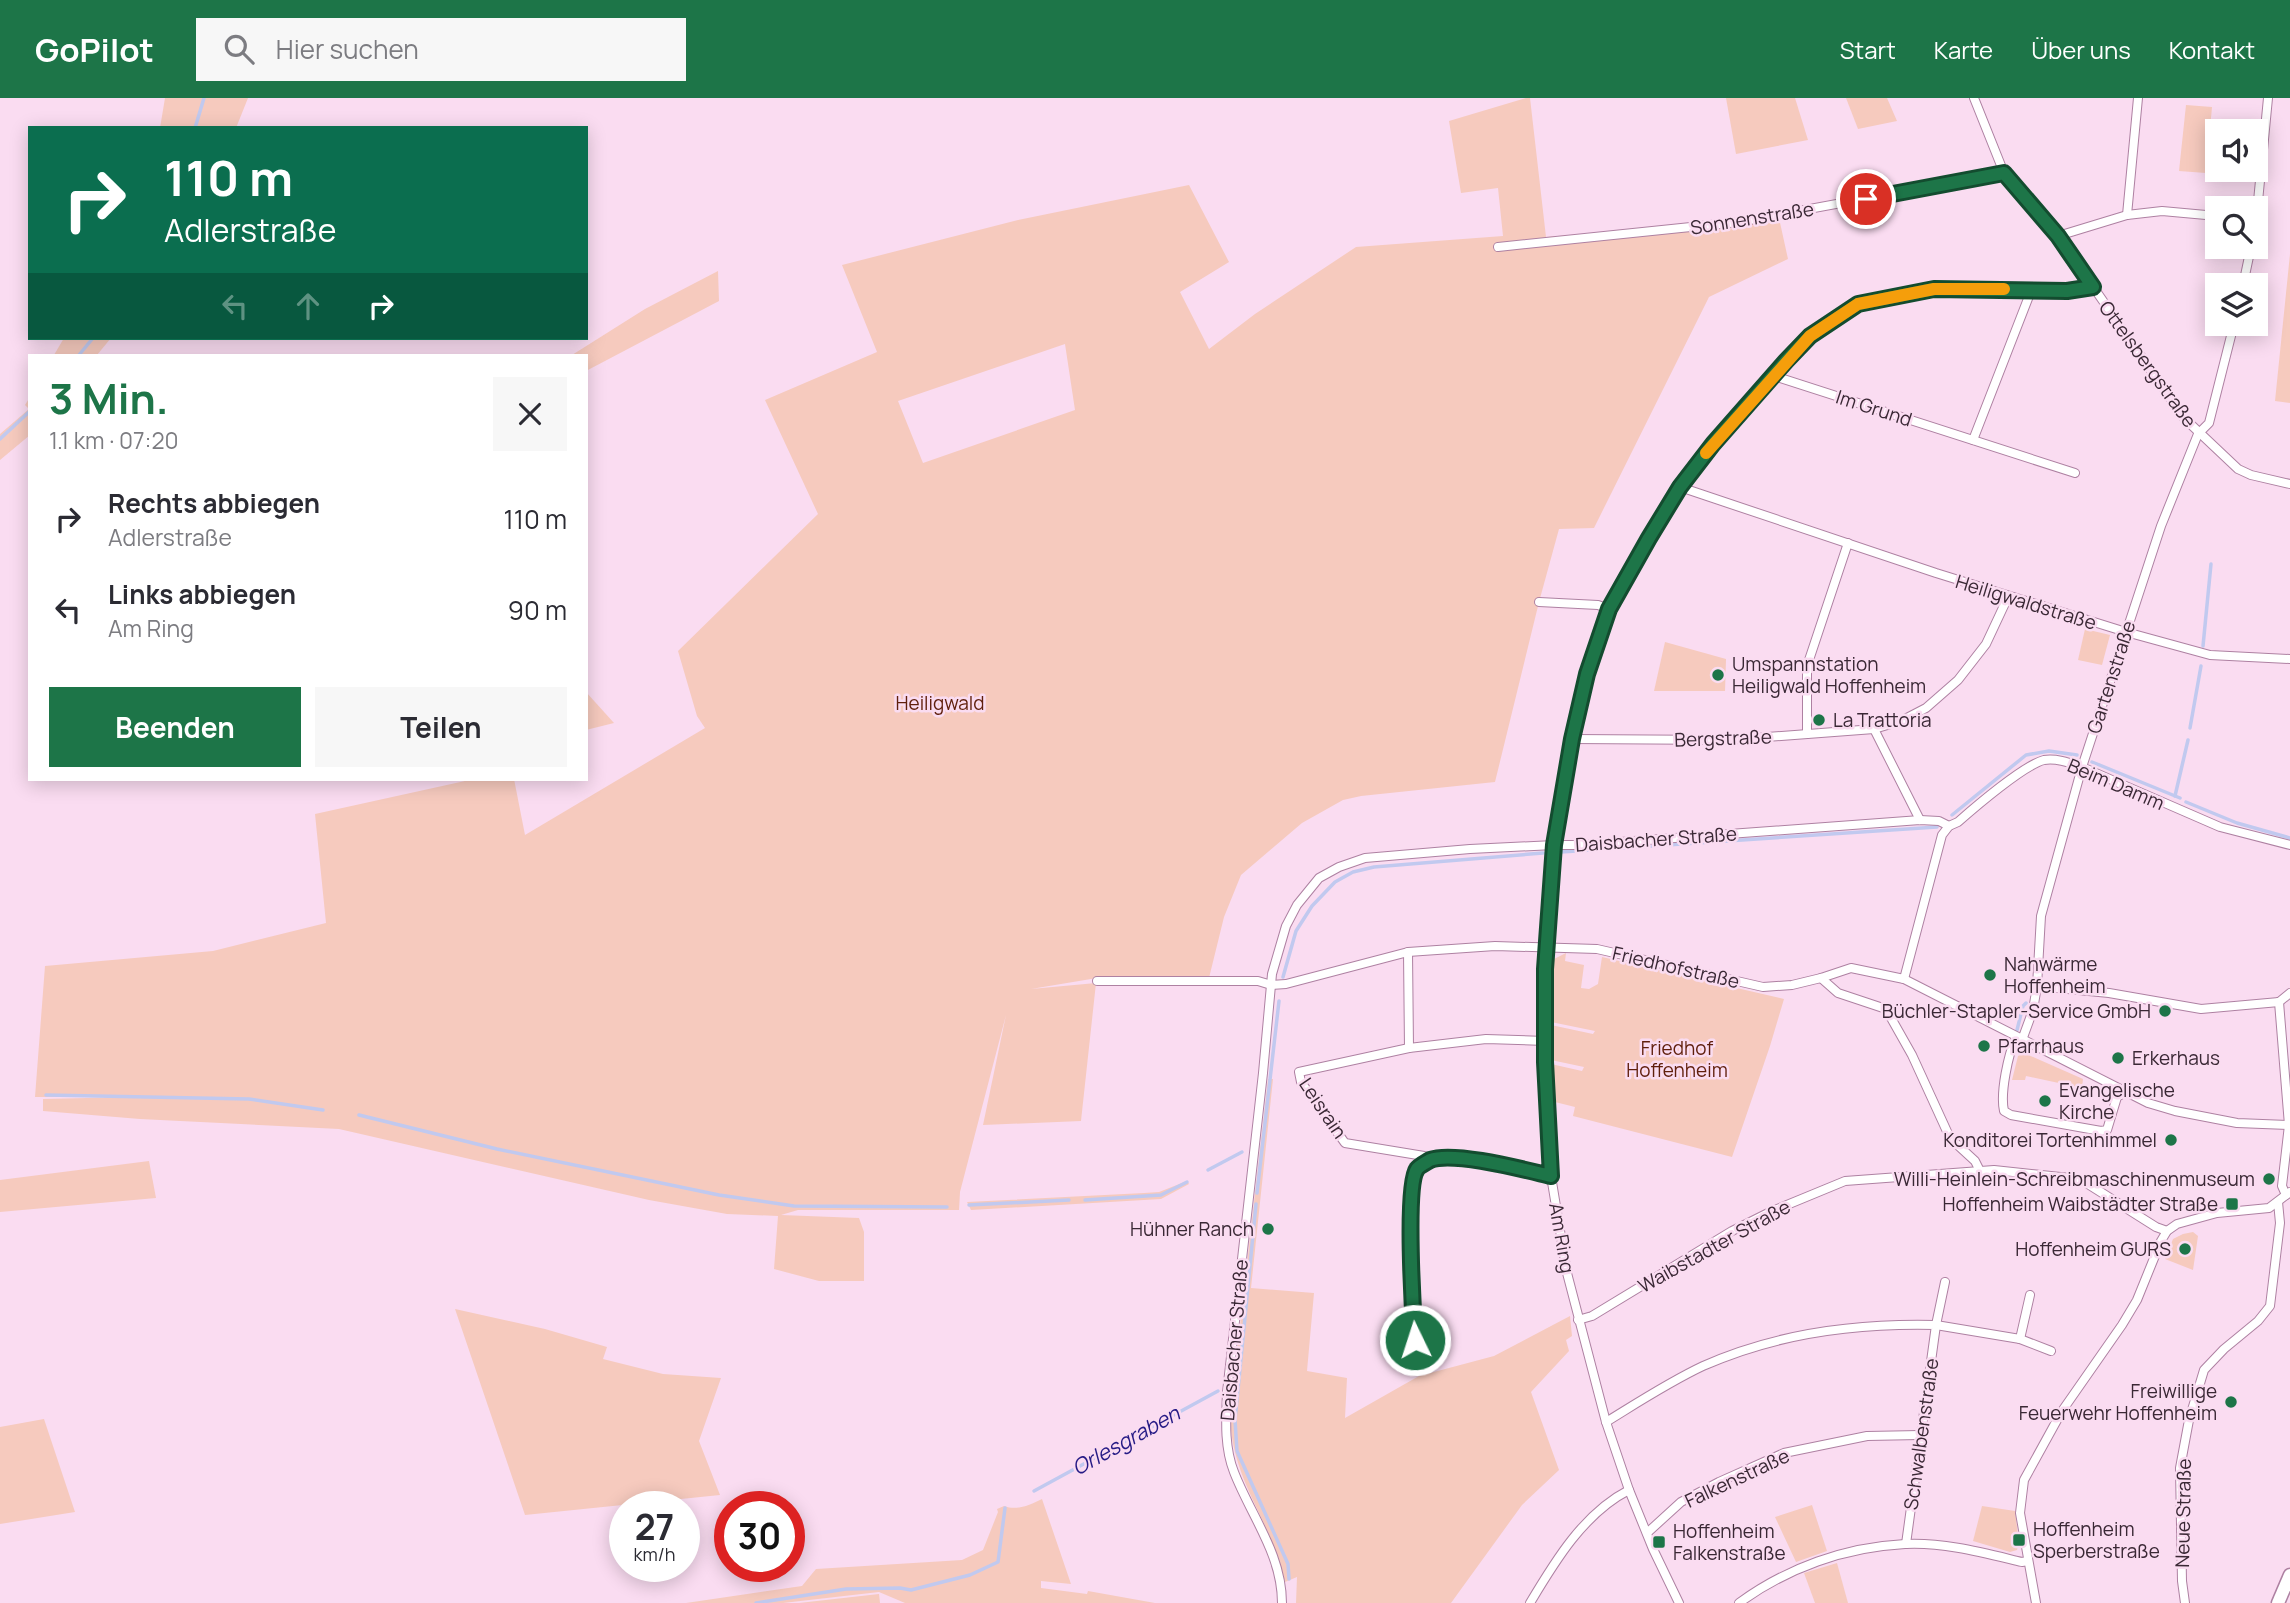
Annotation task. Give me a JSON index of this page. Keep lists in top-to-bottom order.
{
  "streets": {
    "street": [
      "Sonnenstraße",
      "Ottelsbergstraße",
      "Im Grund",
      "Heiligwaldstraße",
      "Gartenstraße",
      "Bergstraße",
      "Beim Damm",
      "Daisbacher Straße",
      "Friedhofstraße",
      "Leisrain",
      "Am Ring",
      "Waibstadter Straße",
      "Schwalbenstraße",
      "Falkenstraße",
      "Neue Straße"
    ]
  },
  "crossings": [
    ["Sonnenstraße", "Ottelsbergstraße"],
    ["Ottelsbergstraße", "Gartenstraße"],
    ["Ottelsbergstraße", "Am Ring"],
    ["Im Grund", "Am Ring"],
    ["Heiligwaldstraße", "Gartenstraße"],
    ["Heiligwaldstraße", "Bergstraße"],
    ["Heiligwaldstraße", "Am Ring"],
    ["Gartenstraße", "Beim Damm"],
    ["Gartenstraße", "Friedhofstraße"],
    ["Bergstraße", "Am Ring"],
    ["Beim Damm", "Daisbacher Straße"],
    ["Daisbacher Straße", "Friedhofstraße"],
    ["Daisbacher Straße", "Am Ring"],
    ["Friedhofstraße", "Am Ring"],
    ["Leisrain", "Am Ring"],
    ["Am Ring", "Waibstadter Straße"],
    ["Am Ring", "Falkenstraße"],
    ["Schwalbenstraße", "Falkenstraße"]
  ],
  "water": ["Orlesgraben"],
  "parks": ["Heiligwald", "Friedhof Hoffenheim"],
  "places": {
    "other": [
      "Umspannstation Heiligwald Hoffenheim",
      "La Trattoria",
      "Nahwärme Hoffenheim",
      "Büchler-Stapler-Service GmbH",
      "Pfarrhaus",
      "Erkerhaus",
      "Evangelische Kirche",
      "Konditorei Tortenhimmel",
      "Willi-Heinlein-Schreibmaschinenmuseum",
      "Hühner Ranch",
      "Hoffenheim GURS",
      "Freiwillige Feuerwehr Hoffenheim"
    ],
    "transit": ["Hoffenheim Waibstädter Straße", "Hoffenheim Sperberstraße", "Hoffenheim Falkenstraße"]
  },
  "page": {
    "header": "GoPilot",
    "search": "Hier suchen",
    "nav": [
      "Start",
      "Karte",
      "Über uns",
      "Kontakt"
    ],
    "turn": ["110 m", "Adlerstraße"],
    "heading": ["3 Min.", "1.1 km · 07:20"],
    "list": [
      {
        "name": "Rechts abbiegen",
        "note": "Adlerstraße",
        "value": "110 m"
      },
      {
        "name": "Links abbiegen",
        "note": "Am Ring",
        "value": "90 m"
      }
    ],
    "buttons": ["Beenden", "Teilen"],
    "speed": "27 km/h",
    "limit": "30"
  }
}
